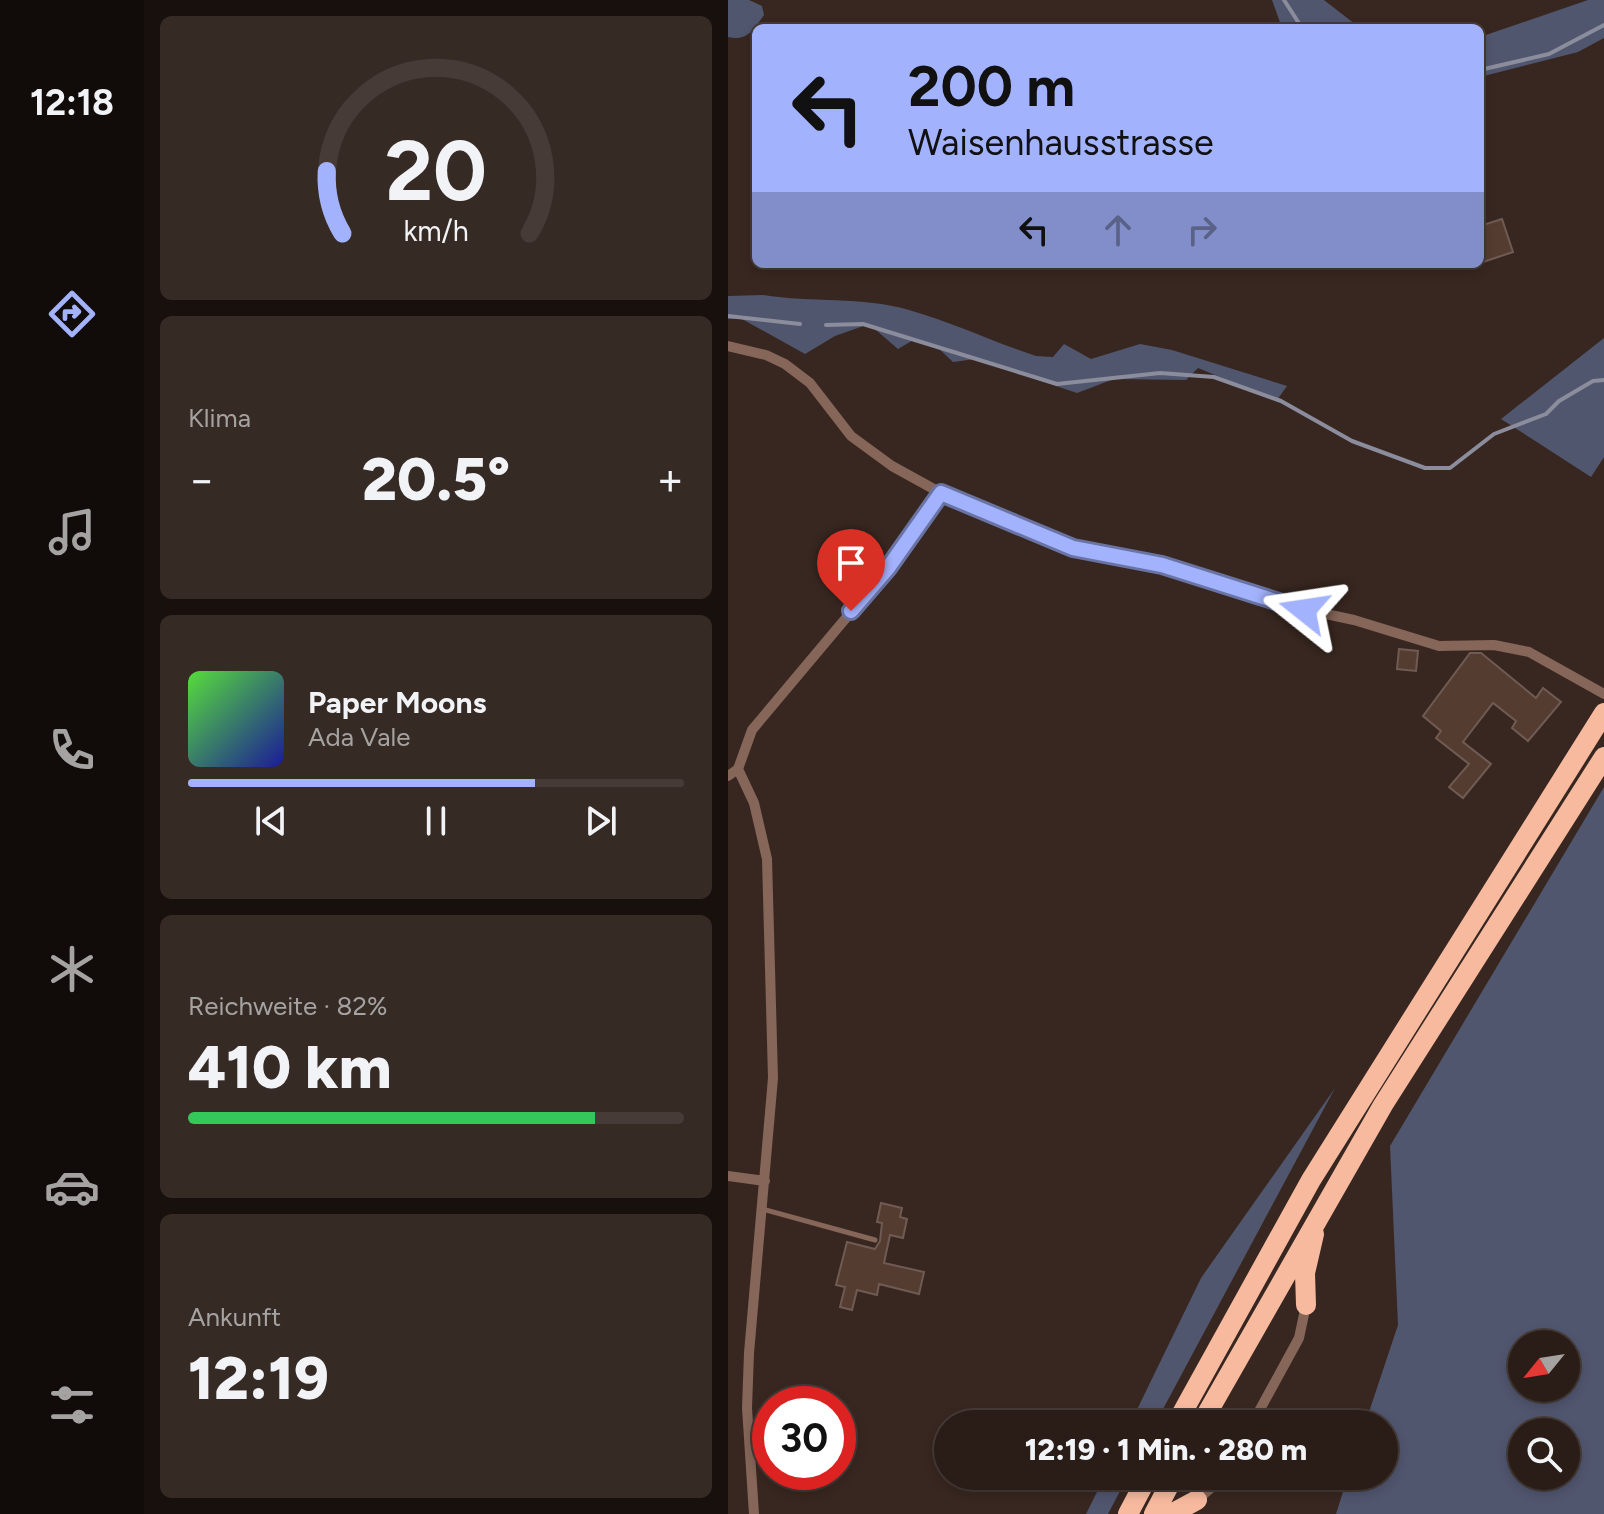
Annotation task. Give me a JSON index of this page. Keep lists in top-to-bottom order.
{
  "north": "bottom left",
  "page": {
    "tabs": "12:18",
    "turn": ["200 m", "Waisenhausstrasse"],
    "tile": [
      "Klima",
      ["Reichweite · 82%", "410 km"],
      ["Ankunft", "12:19"]
    ],
    "heat": ["−", "20.5°", "+"],
    "song": ["Paper Moons", "Ada Vale"],
    "limit": "30",
    "trip": "12:19 · 1 Min. · 280 m",
    "gauge": ["20", "km/h"]
  }
}
